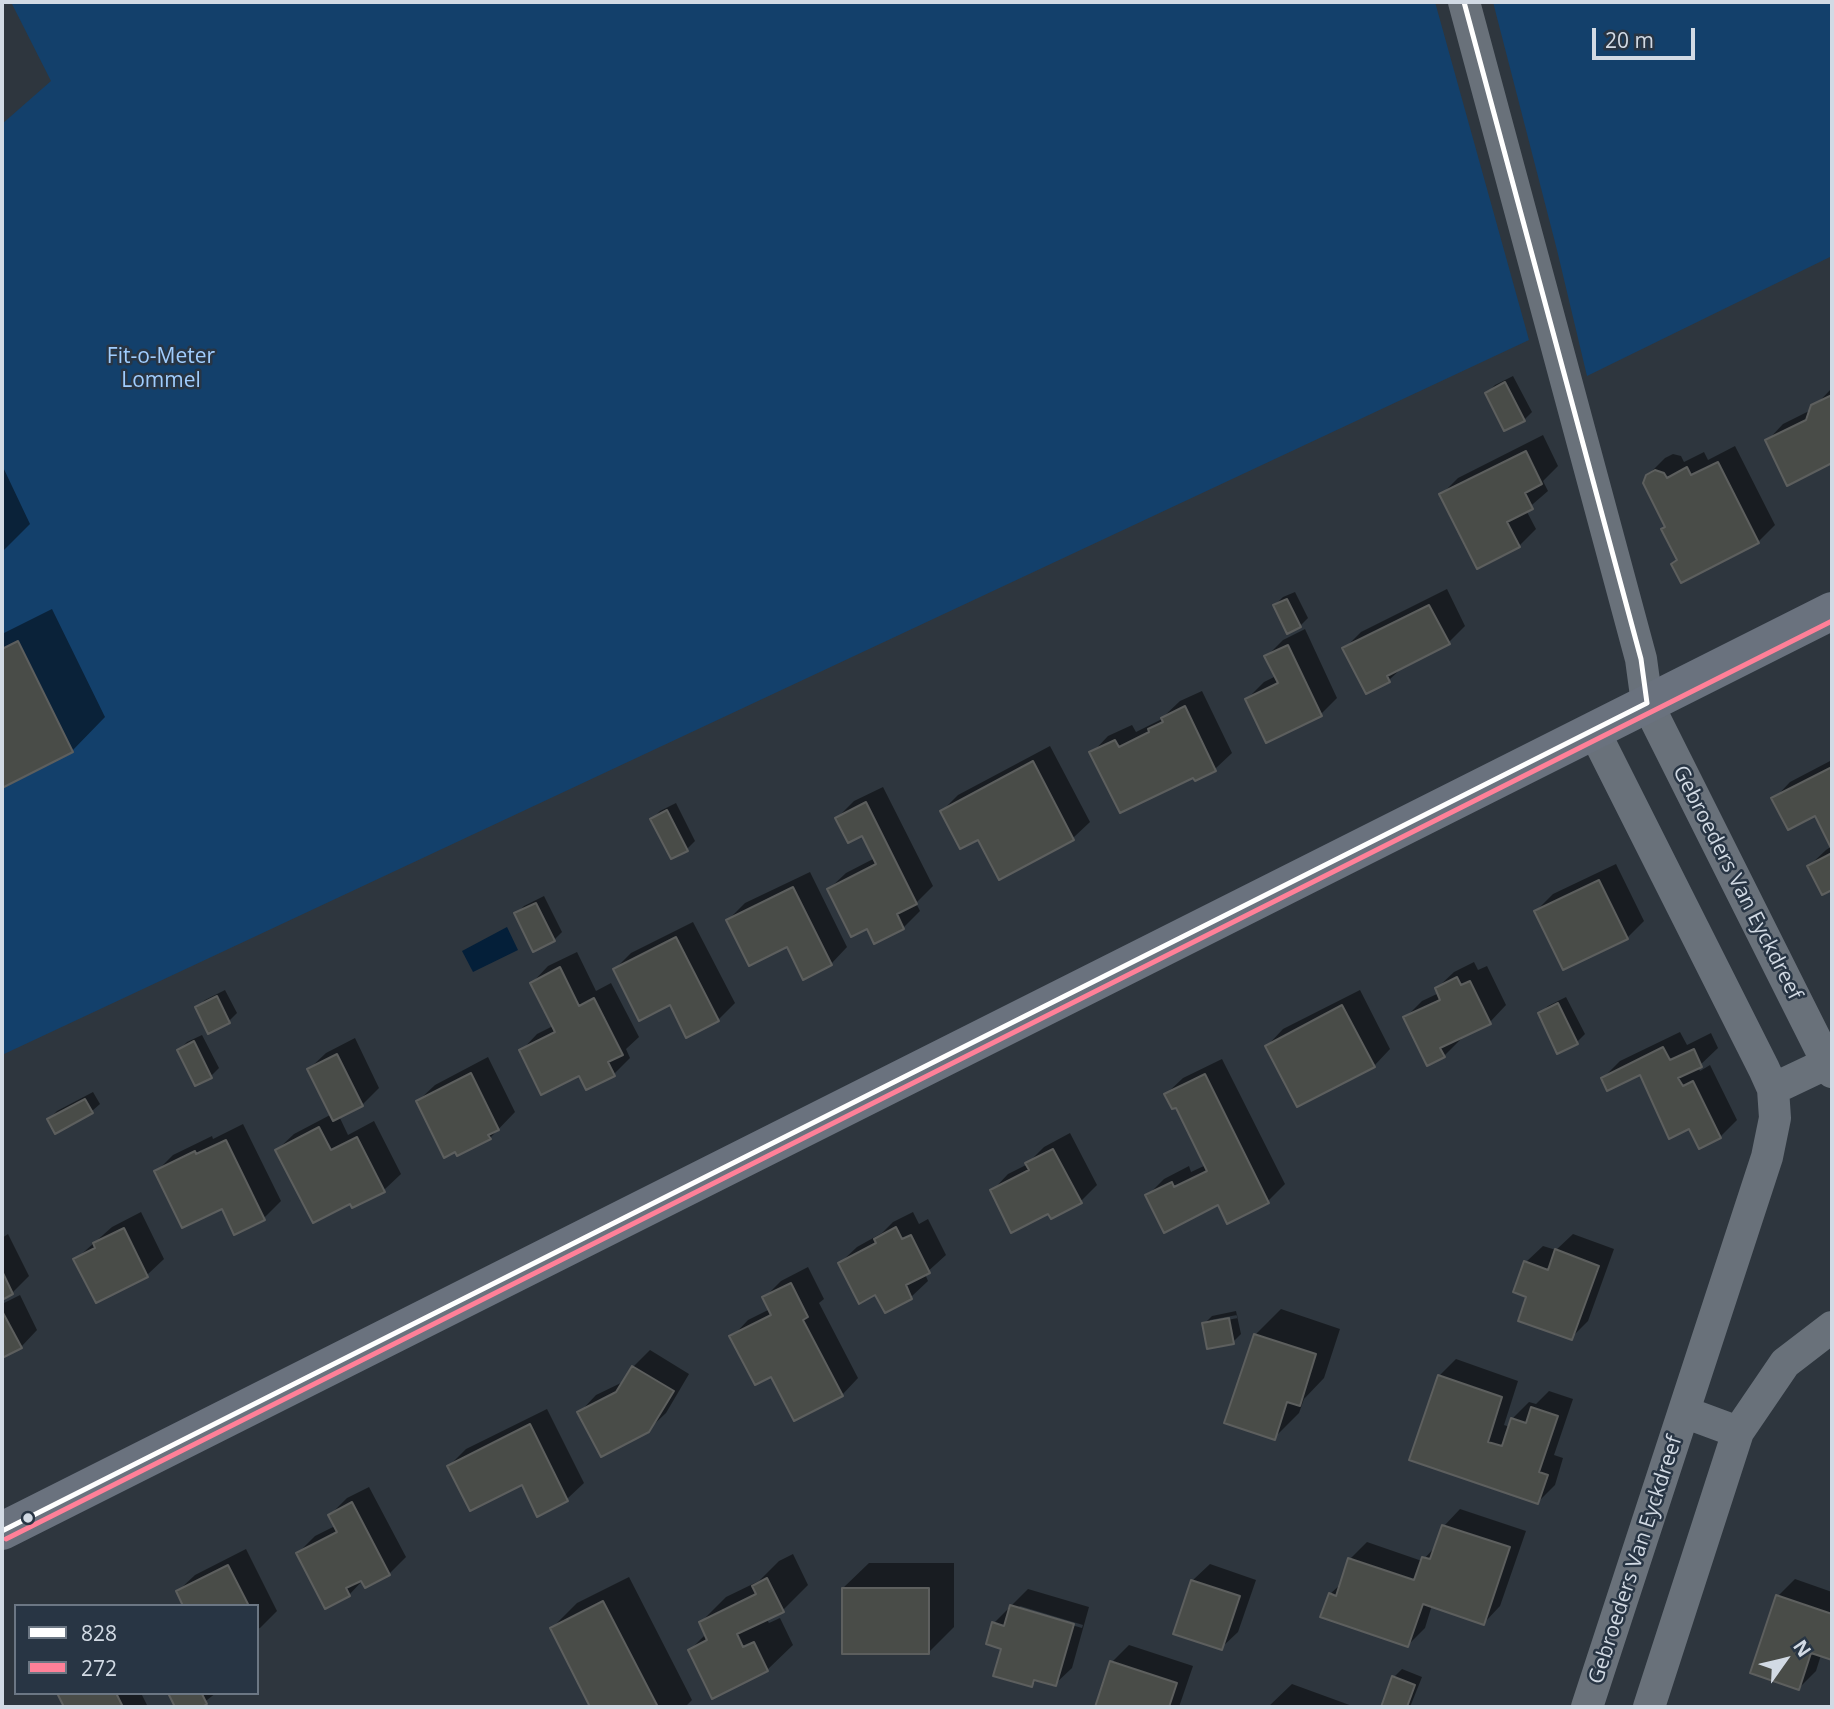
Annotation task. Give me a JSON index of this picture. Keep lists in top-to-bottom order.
{
  "streets": {
    "street": ["Gebroeders Van Eyckdreef"]
  },
  "parks": ["Fit-o-Meter Lommel"],
  "lines": ["transit line 828", "transit line 272"],
  "legend": ["828", "272"],
  "scale_bar": "20 m",
  "north": "top right"
}
